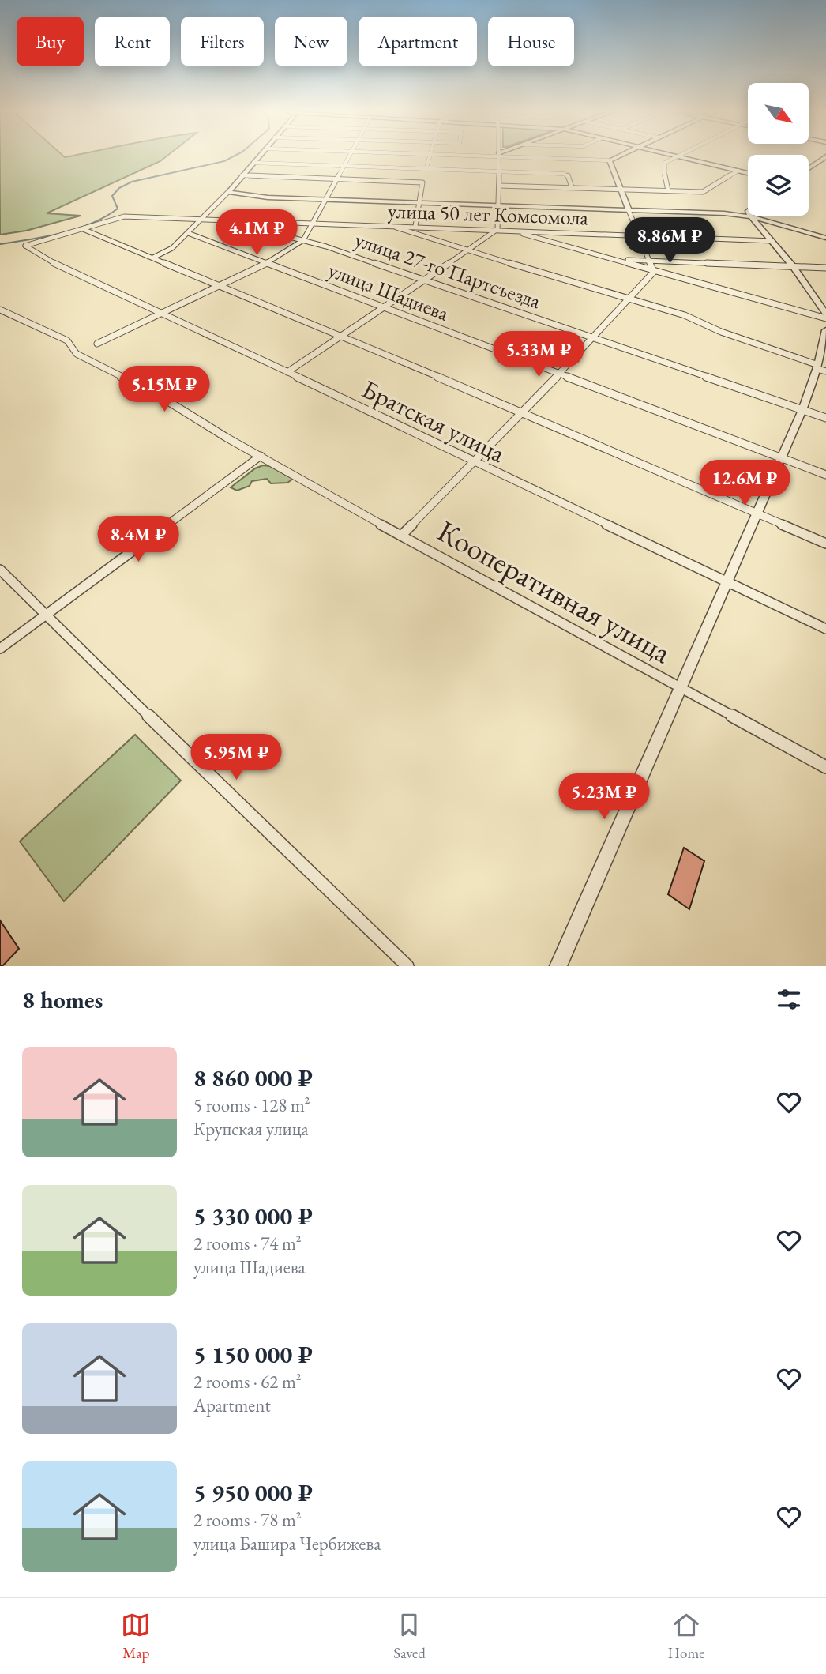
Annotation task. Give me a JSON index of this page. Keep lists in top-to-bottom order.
{
  "streets": {
    "street": [
      "улица 50 лет Комсомола",
      "улица 27-го Партсъезда",
      "улица Шадиева",
      "Братская улица",
      "Кооперативная улица"
    ]
  },
  "crossings": [
    ["улица 50 лет Комсомола", "Братская улица"]
  ],
  "north": "bottom right",
  "page": {
    "chip": [
      "Buy",
      "Rent",
      "Filters",
      "New",
      "Apartment",
      "House"
    ],
    "price": [
      "4.1M ₽",
      "8.86M ₽",
      "5.33M ₽",
      "5.15M ₽",
      "12.6M ₽",
      "8.4M ₽",
      "5.95M ₽",
      "5.23M ₽"
    ],
    "heading": "8 homes",
    "list": [
      {
        "name": "8 860 000 ₽",
        "note": "5 rooms · 128 m² · Крупская улица"
      },
      {
        "name": "5 330 000 ₽",
        "note": "2 rooms · 74 m² · улица Шадиева"
      },
      {
        "name": "5 150 000 ₽",
        "note": "2 rooms · 62 m² · Apartment"
      },
      {
        "name": "5 950 000 ₽",
        "note": "2 rooms · 78 m² · улица Башира Чербижева"
      }
    ],
    "tabs": ["Map", "Saved", "Home"]
  }
}
